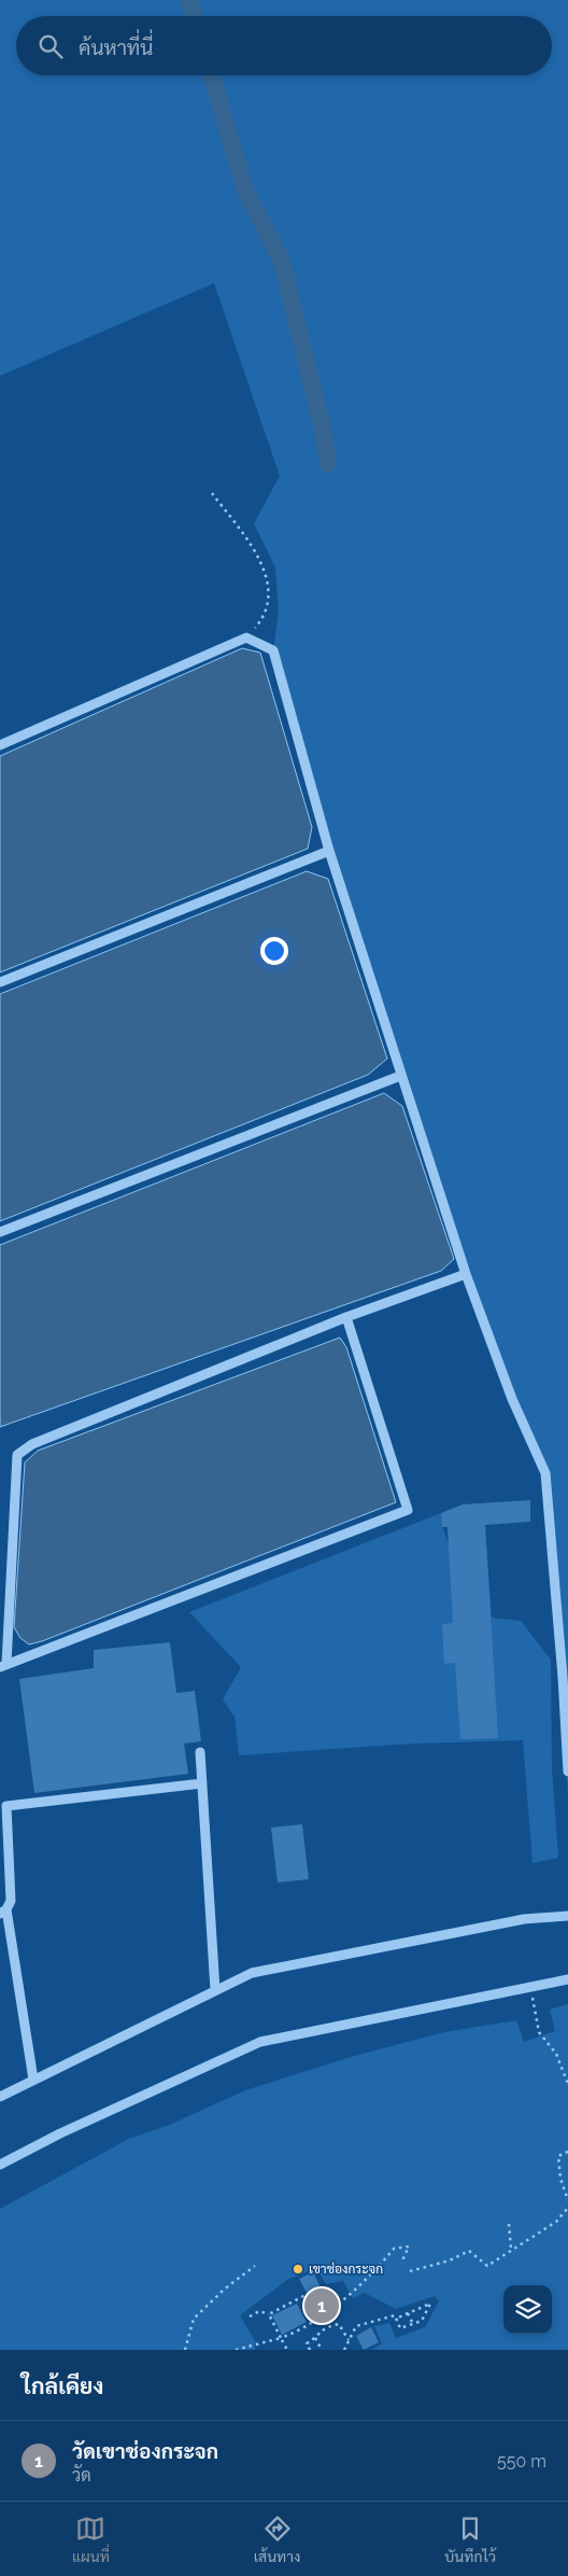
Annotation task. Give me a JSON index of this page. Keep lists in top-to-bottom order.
{
  "places": ["เขาช่องกระจก"],
  "page": {
    "search": "ค้นหาที่นี่",
    "pins": "1",
    "heading": "ใกล้เคียง",
    "list": [
      {
        "mark": "1",
        "name": "วัดเขาช่องกระจก",
        "note": "วัด",
        "value": "550 m"
      }
    ],
    "nav": ["แผนที่", "เส้นทาง", "บันทึกไว้"]
  }
}
